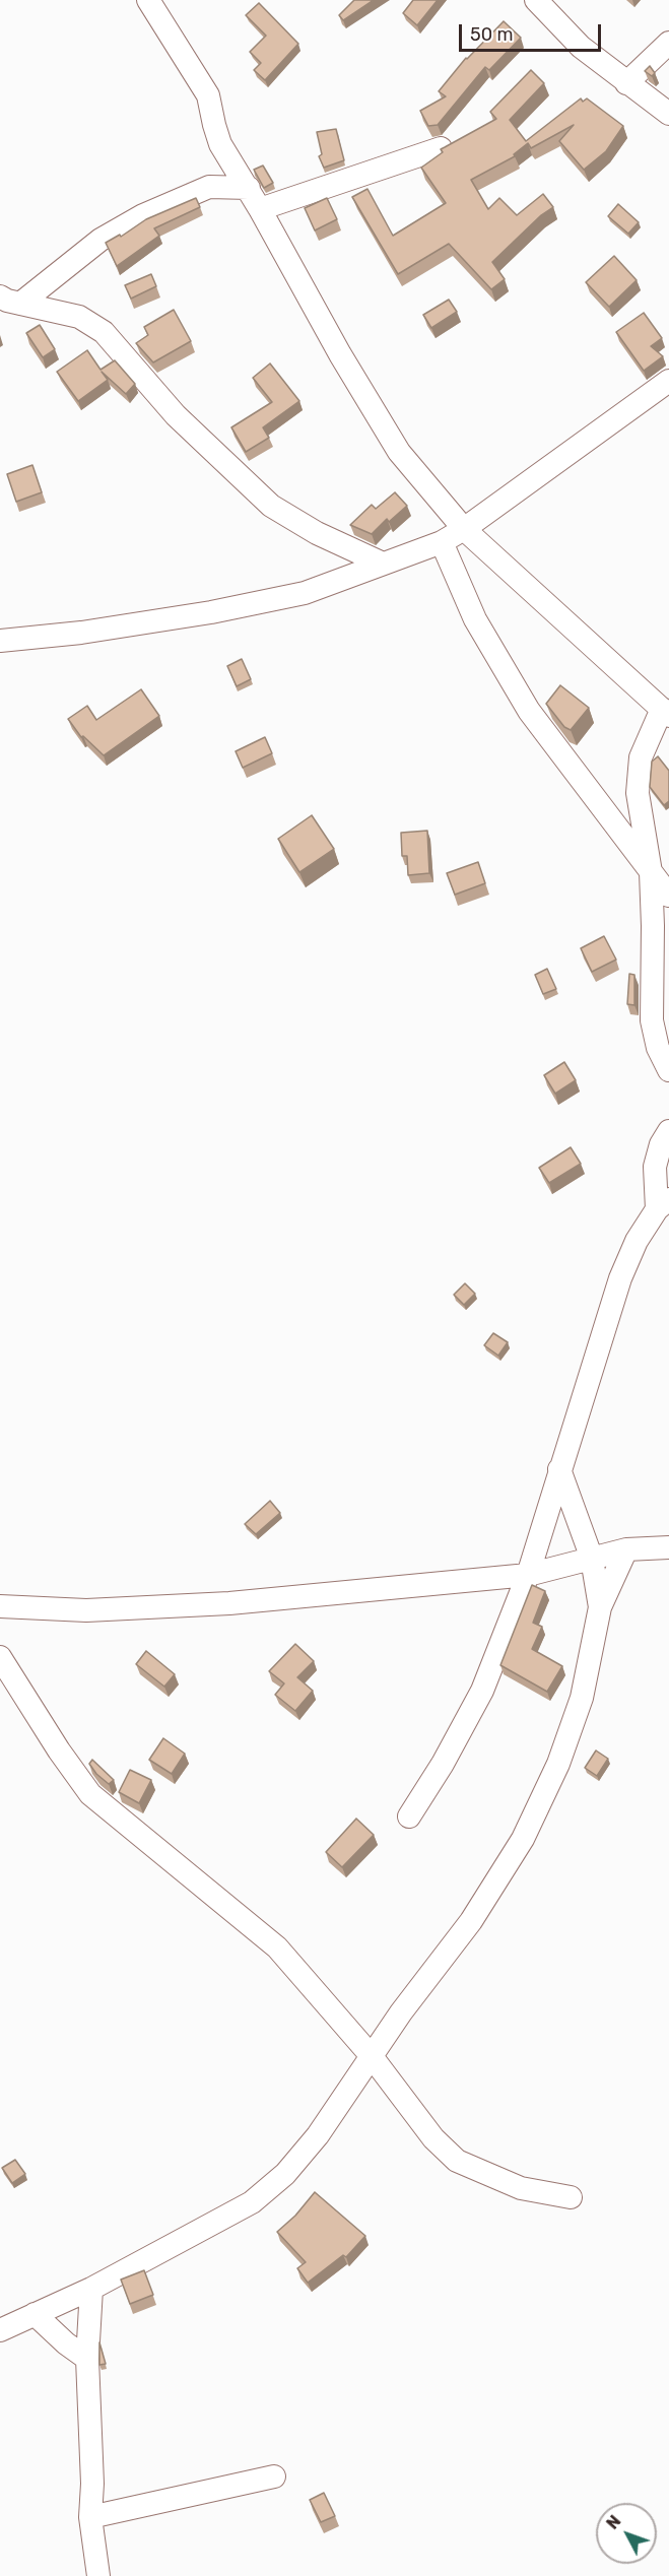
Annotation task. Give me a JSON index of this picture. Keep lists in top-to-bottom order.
{
  "scale_bar": "50 m",
  "north": "top left"
}
